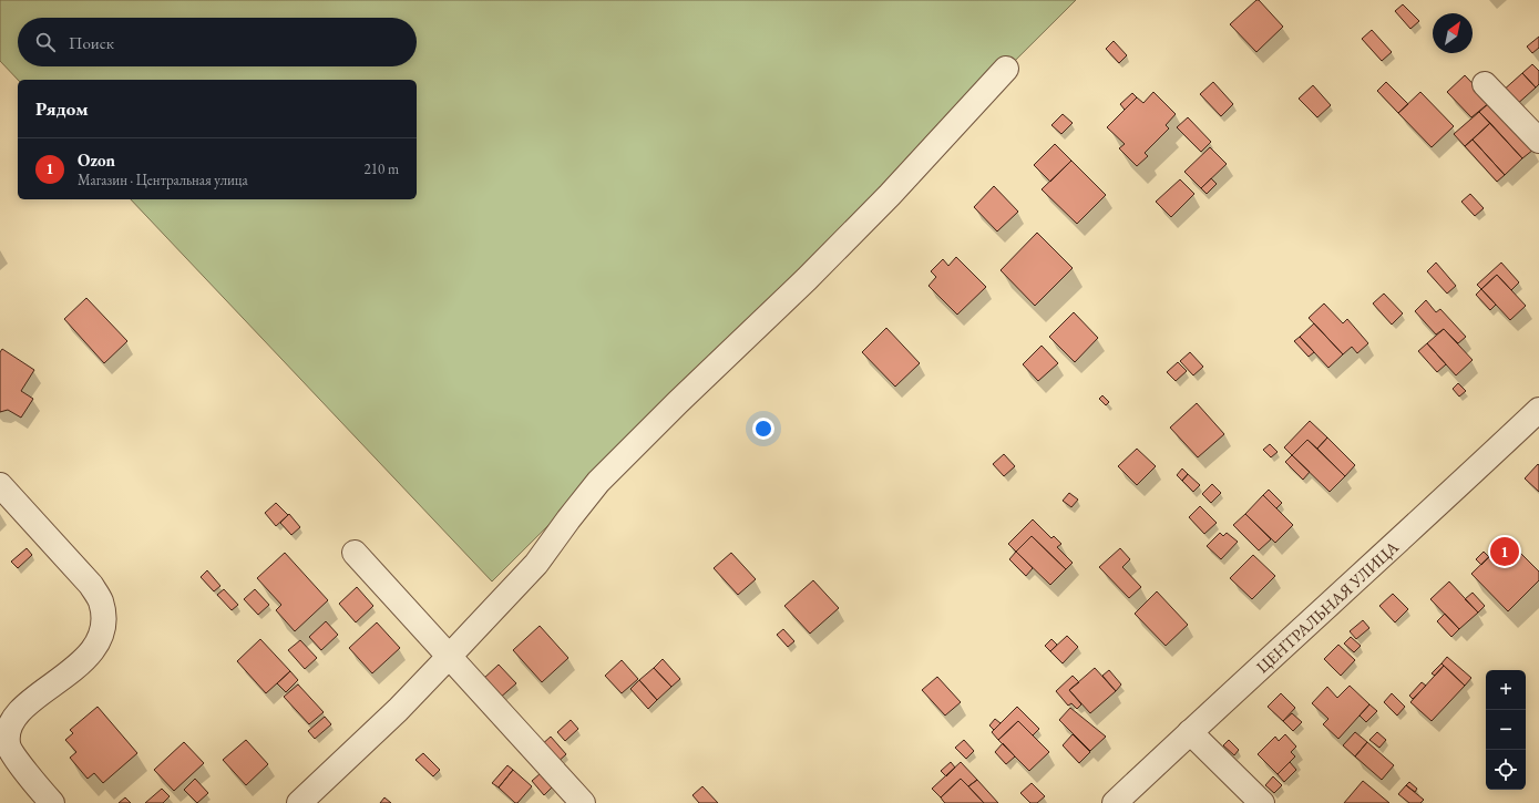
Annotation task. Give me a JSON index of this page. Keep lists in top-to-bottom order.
{
  "streets": {
    "street": ["ЦЕНТРАЛЬНАЯ УЛИЦА"]
  },
  "north": "top right",
  "page": {
    "search": "Поиск",
    "heading": "Рядом",
    "list": [
      {
        "mark": "1",
        "name": "Ozon",
        "note": "Магазин · Центральная улица",
        "value": "210 m"
      }
    ],
    "pins": "1",
    "map_buttons": ["+", "−"]
  }
}
